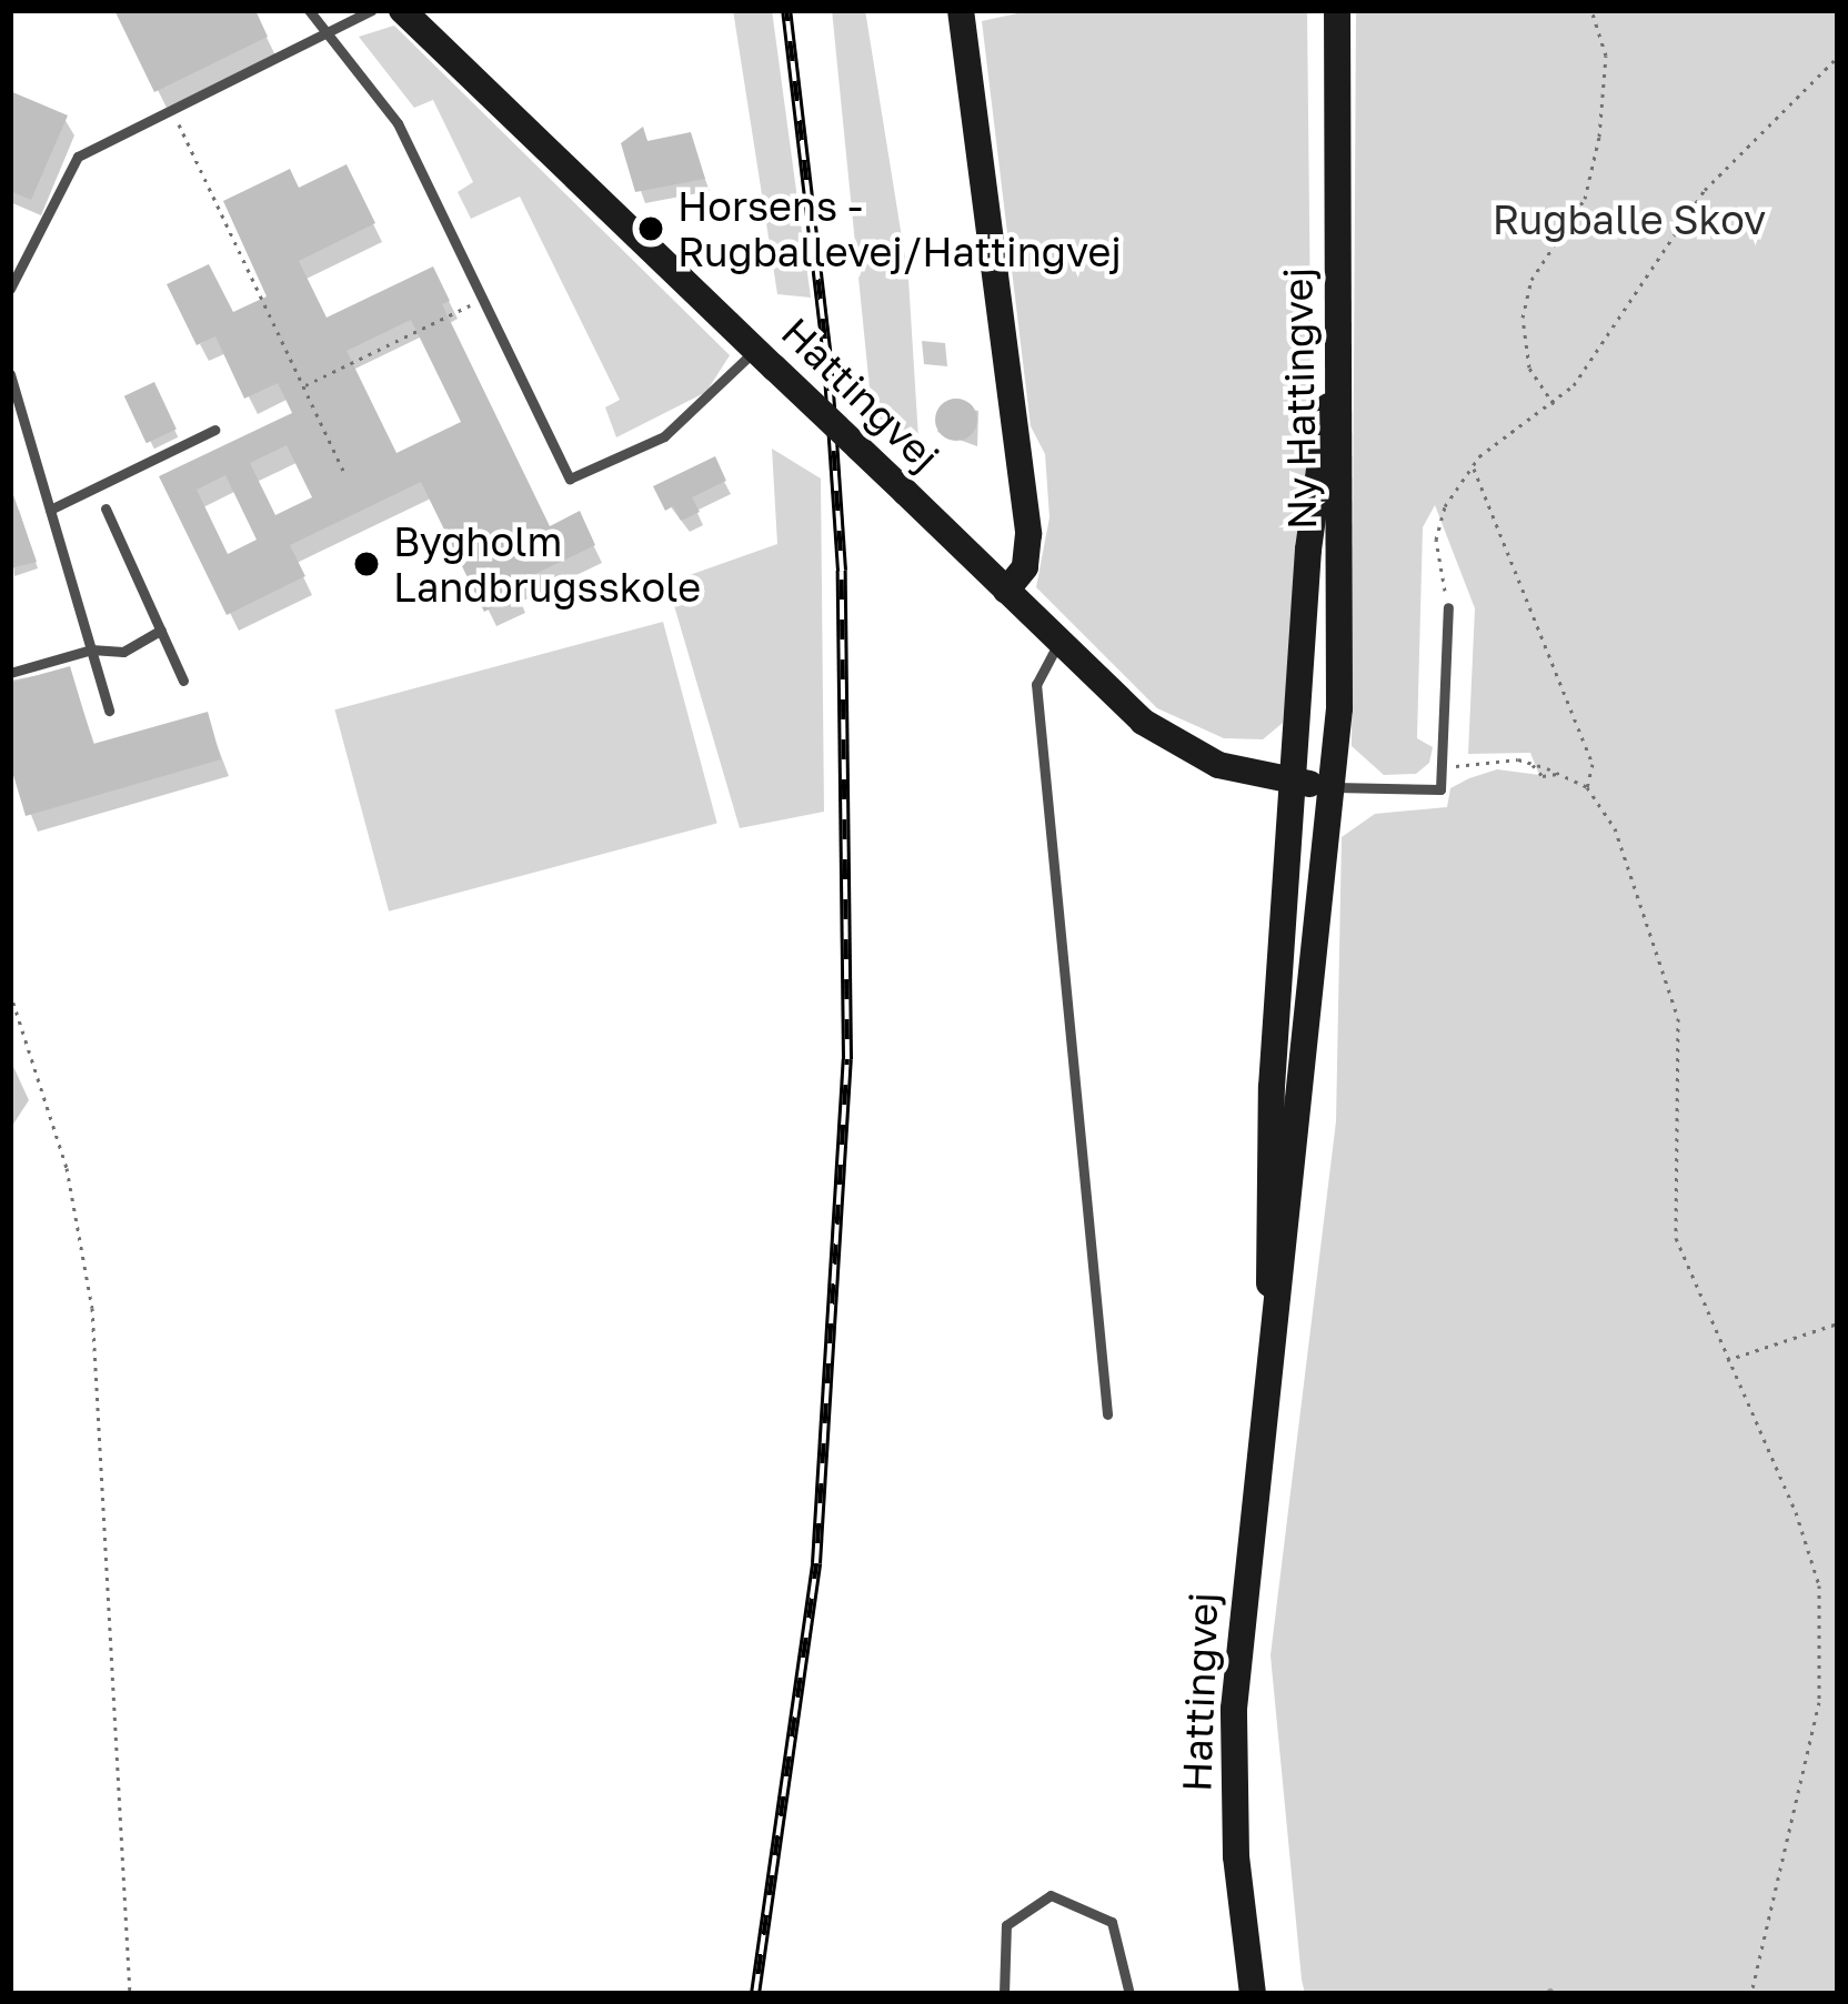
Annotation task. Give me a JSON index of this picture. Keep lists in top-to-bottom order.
{
  "streets": {
    "street": ["Hattingvej", "Ny Hattingvej"]
  },
  "crossings": [
    ["Hattingvej", "Ny Hattingvej"]
  ],
  "parks": ["Rugballe Skov"],
  "places": ["Horsens - Rugballevej/Hattingvej", "Bygholm Landbrugsskole"]
}
